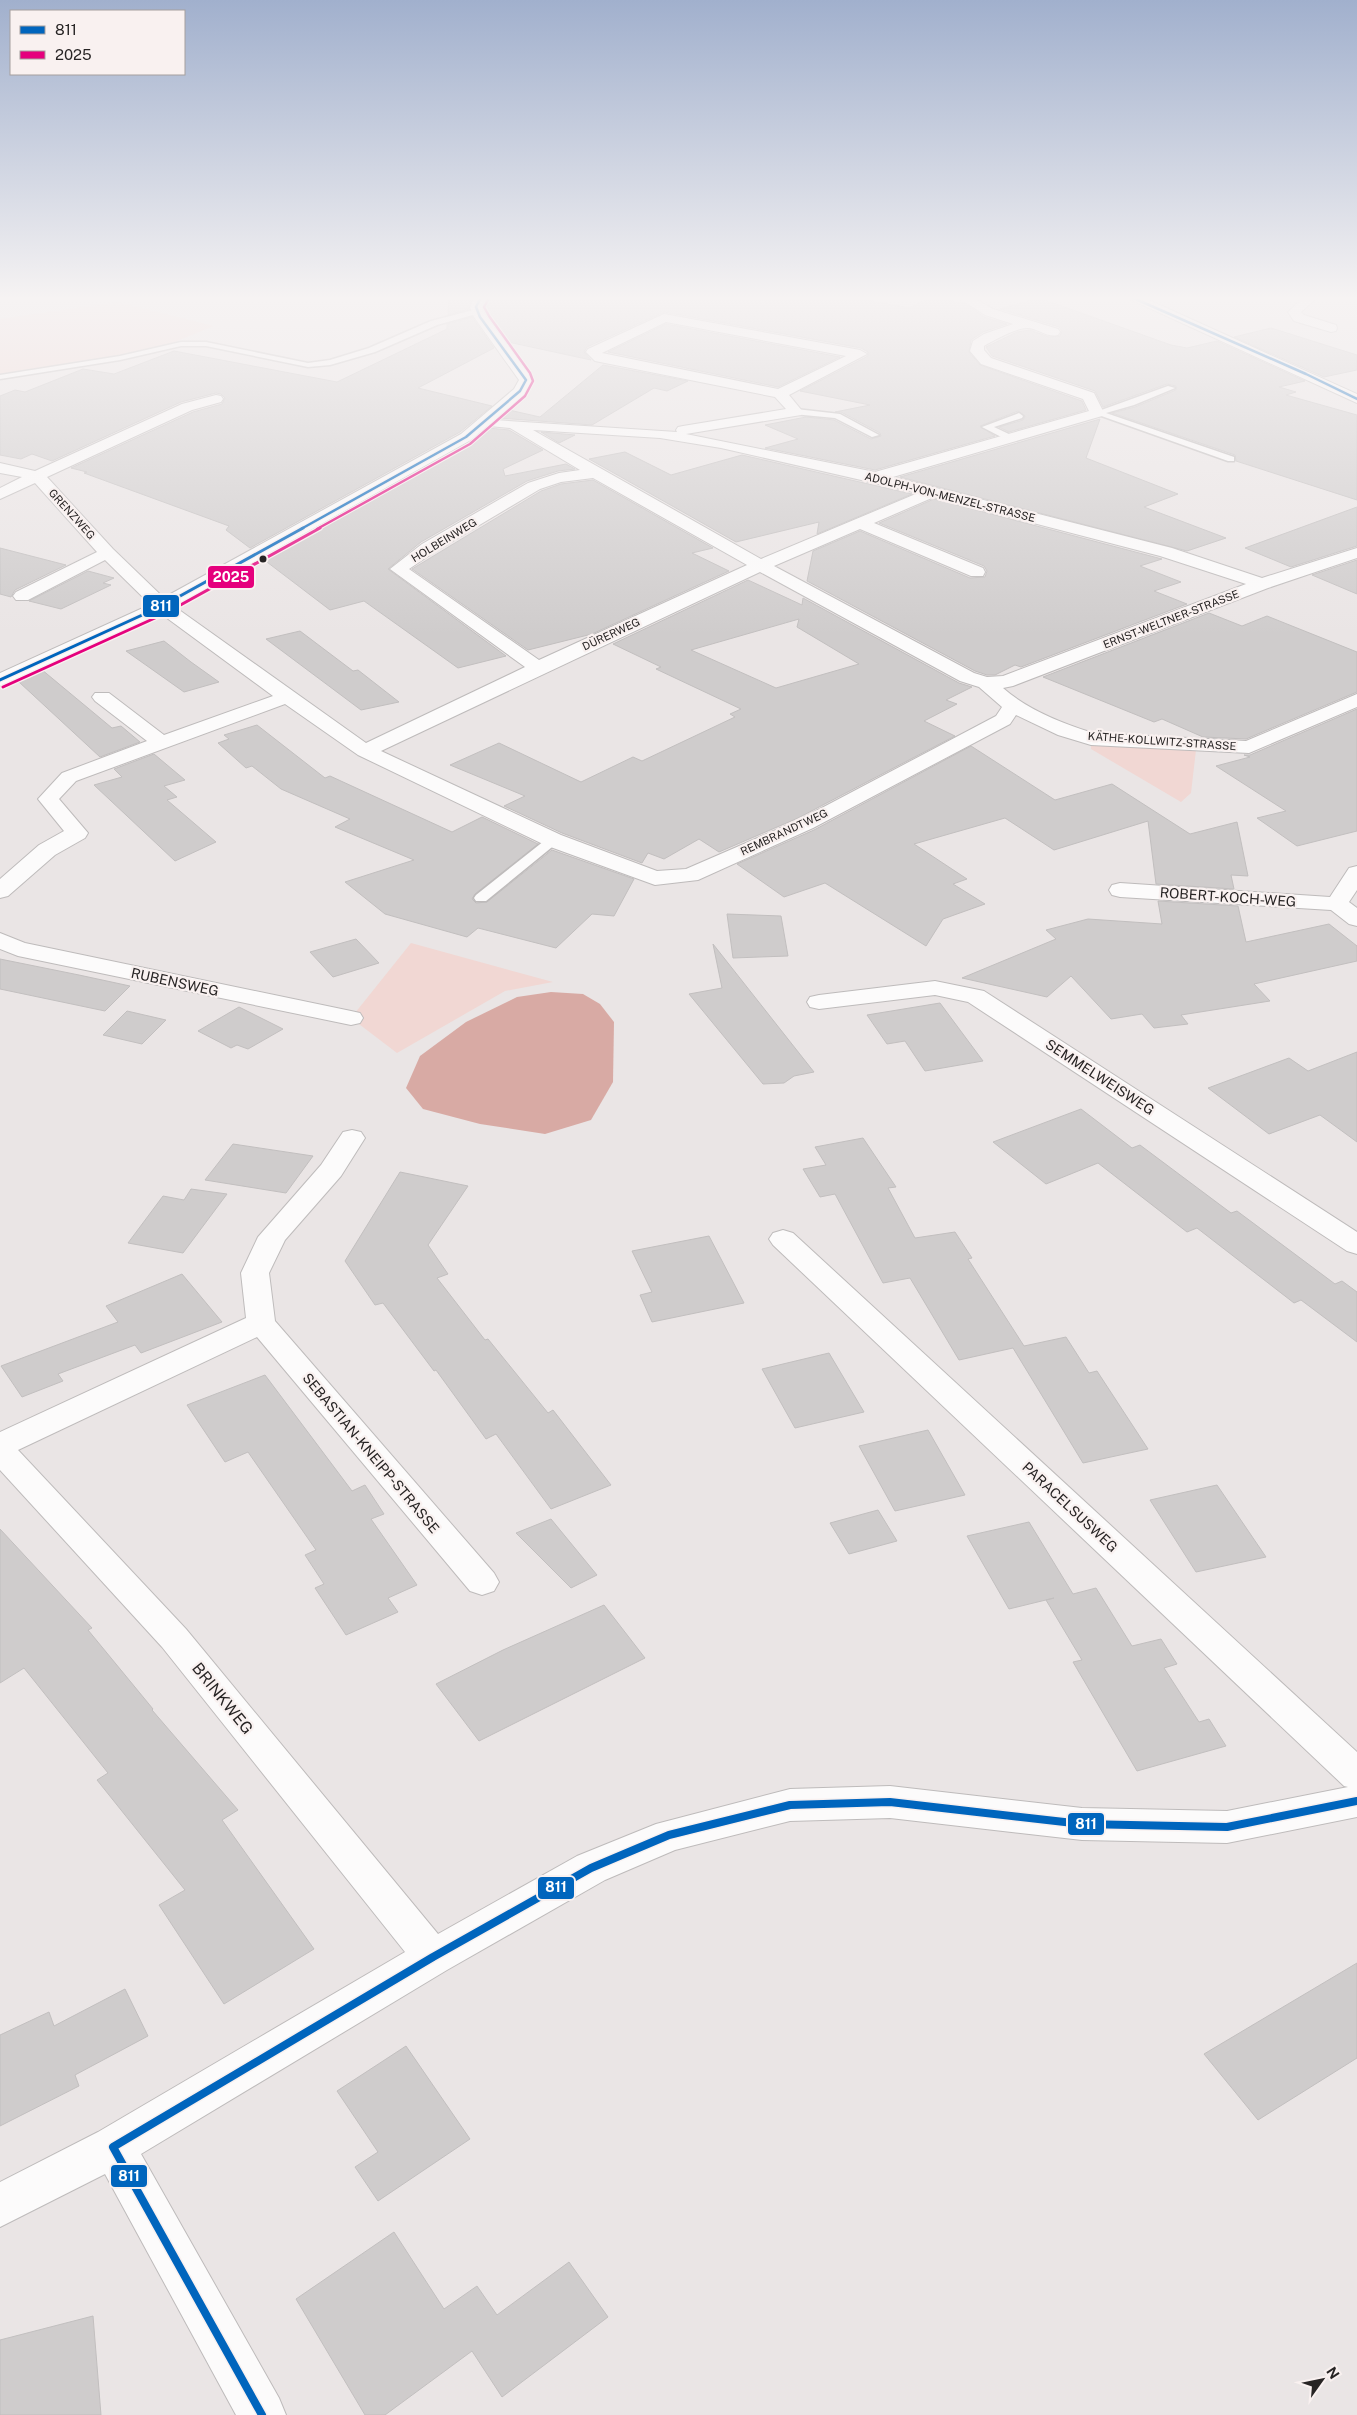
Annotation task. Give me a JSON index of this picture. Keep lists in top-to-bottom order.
{
  "streets": {
    "street": [
      "ADOLPH-VON-MENZEL-STRASSE",
      "GRENZWEG",
      "HOLBEINWEG",
      "ERNST-WELTNER-STRASSE",
      "DÜRERWEG",
      "KÄTHE-KOLLWITZ-STRASSE",
      "REMBRANDTWEG",
      "ROBERT-KOCH-WEG",
      "RUBENSWEG",
      "SEMMELWEISWEG",
      "SEBASTIAN-KNEIPP-STRASSE",
      "PARACELSUSWEG",
      "BRINKWEG"
    ]
  },
  "crossings": [
    ["ADOLPH-VON-MENZEL-STRASSE", "ERNST-WELTNER-STRASSE"],
    ["ADOLPH-VON-MENZEL-STRASSE", "DÜRERWEG"],
    ["GRENZWEG", "REMBRANDTWEG"],
    ["HOLBEINWEG", "DÜRERWEG"],
    ["ERNST-WELTNER-STRASSE", "KÄTHE-KOLLWITZ-STRASSE"],
    ["DÜRERWEG", "KÄTHE-KOLLWITZ-STRASSE"],
    ["DÜRERWEG", "REMBRANDTWEG"],
    ["KÄTHE-KOLLWITZ-STRASSE", "REMBRANDTWEG"]
  ],
  "lines": ["transit line 811", "transit line 2025"],
  "legend": ["811", "2025"],
  "north": "top right"
}
